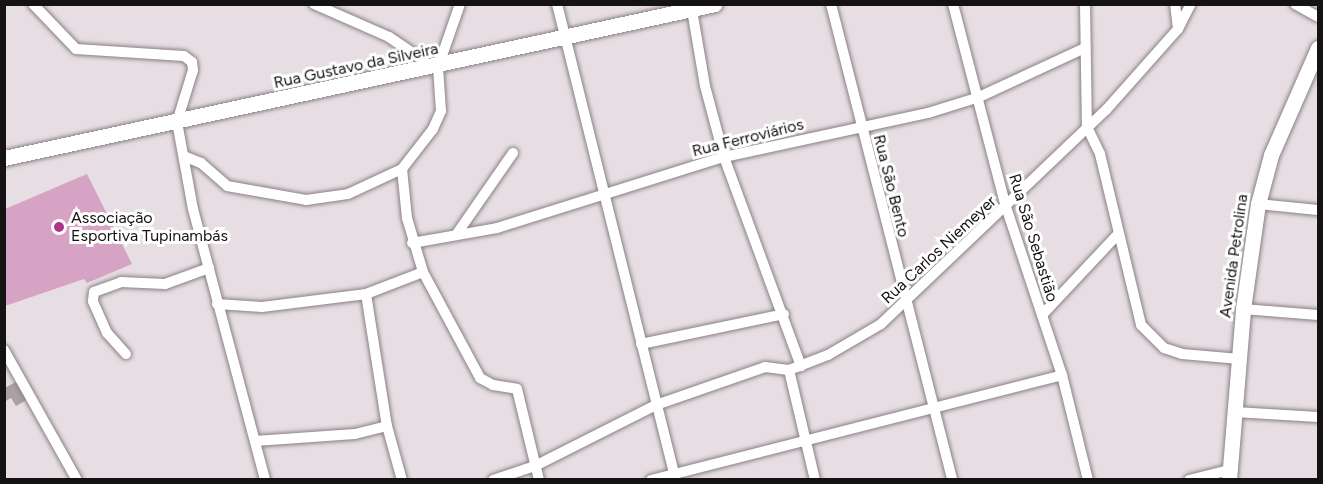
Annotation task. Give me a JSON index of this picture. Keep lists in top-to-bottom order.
{
  "streets": {
    "main road": ["Rua Gustavo da Silveira", "Avenida Petrolina"],
    "street": [
      "Rua Ferroviários",
      "Rua São Bento",
      "Rua São Sebastião",
      "Rua Carlos Niemeyer"
    ]
  },
  "crossings": [
    ["Rua Ferroviários", "Rua São Bento"],
    ["Rua Ferroviários", "Rua São Sebastião"],
    ["Rua São Bento", "Rua Carlos Niemeyer"],
    ["Rua São Sebastião", "Rua Carlos Niemeyer"]
  ],
  "places": ["Associação Esportiva Tupinambás"]
}
